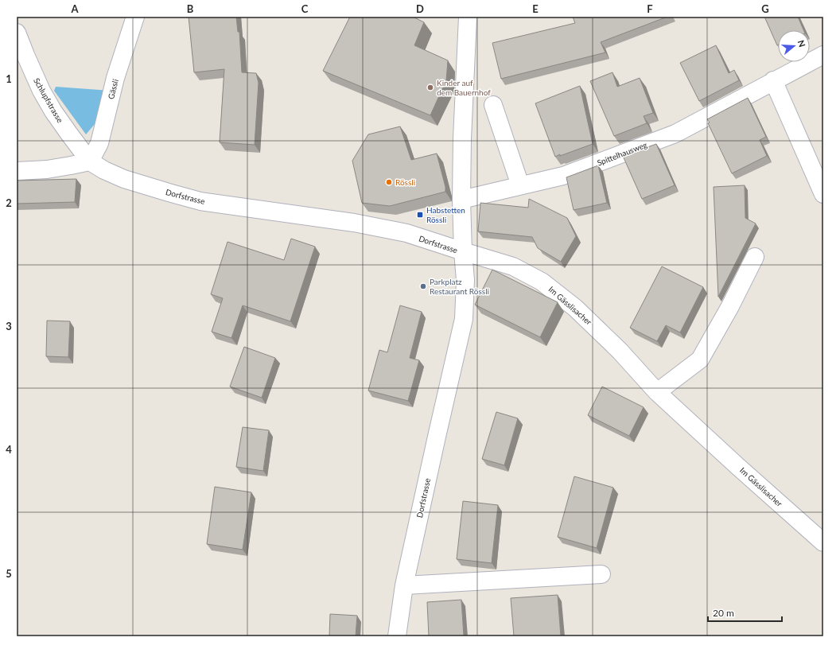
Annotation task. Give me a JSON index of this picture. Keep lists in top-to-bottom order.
{
  "streets": {
    "street": [
      "Gässli",
      "Schlupfstrasse",
      "Spittelhausweg",
      "Dorfstrasse",
      "Im Gässlisacher"
    ]
  },
  "crossings": [
    ["Gässli", "Schlupfstrasse"],
    ["Gässli", "Dorfstrasse"],
    ["Schlupfstrasse", "Dorfstrasse"],
    ["Dorfstrasse", "Im Gässlisacher"]
  ],
  "places": {
    "other": ["Kinder auf dem Bauernhof", "Rössli", "Parkplatz Restaurant Rössli"],
    "transit": ["Habstetten Rössli"]
  },
  "scale_bar": "20 m",
  "north": "right",
  "grid": {
    "columns": [
      "A",
      "B",
      "C",
      "D",
      "E",
      "F",
      "G"
    ],
    "rows": [
      "1",
      "2",
      "3",
      "4",
      "5"
    ]
  }
}
